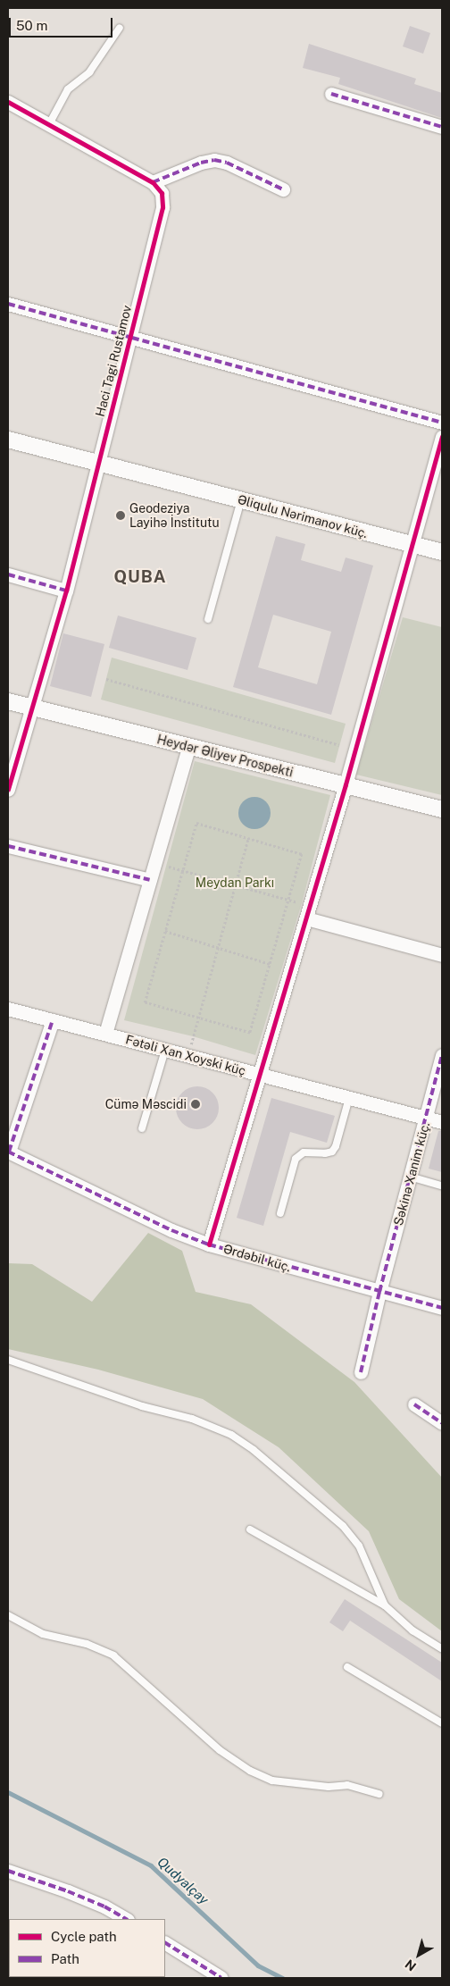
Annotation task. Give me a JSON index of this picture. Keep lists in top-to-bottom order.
{
  "streets": {
    "street": [
      "Haci Tagi Rustamov",
      "Əliqulu Nərimanov küç.",
      "Heydər Əliyev Prospekti",
      "Fətəli Xan Xoyski küç",
      "Səkinə Xanim küç.",
      "Ərdəbil küç."
    ]
  },
  "crossings": [
    ["Haci Tagi Rustamov", "Əliqulu Nərimanov küç."],
    ["Haci Tagi Rustamov", "Heydər Əliyev Prospekti"],
    ["Fətəli Xan Xoyski küç", "Səkinə Xanim küç."],
    ["Səkinə Xanim küç.", "Ərdəbil küç."]
  ],
  "districts": ["QUBA"],
  "water": ["Qudyalçay"],
  "parks": ["Meydan Parkı"],
  "places": ["Geodeziya Layihə İnstitutu", "Cümə Məscidi"],
  "legend": ["Cycle path", "Path"],
  "scale_bar": "50 m",
  "north": "bottom left"
}
